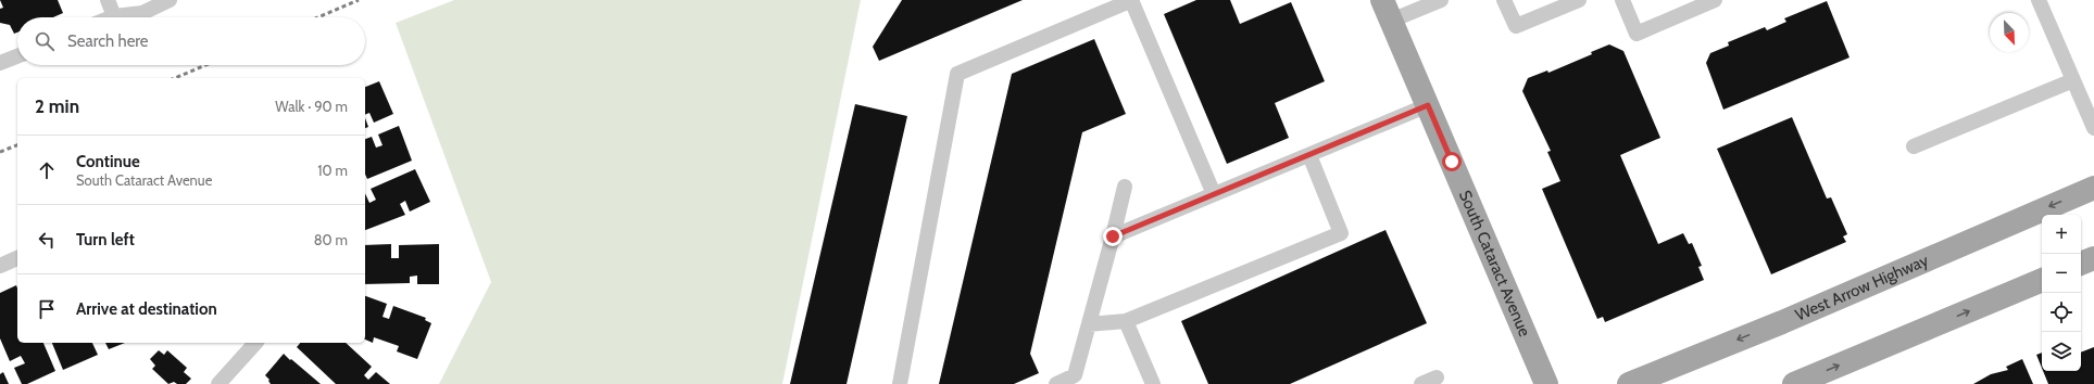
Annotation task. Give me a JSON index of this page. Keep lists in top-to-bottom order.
{
  "streets": {
    "main road": ["South Cataract Avenue", "West Arrow Highway"]
  },
  "north": "bottom right",
  "page": {
    "search": "Search here",
    "heading": ["2 min", "Walk · 90 m"],
    "list": [
      ["Continue", "South Cataract Avenue", "10 m"],
      ["Turn left", "80 m"],
      "Arrive at destination"
    ],
    "map_buttons": ["+", "−"]
  }
}
